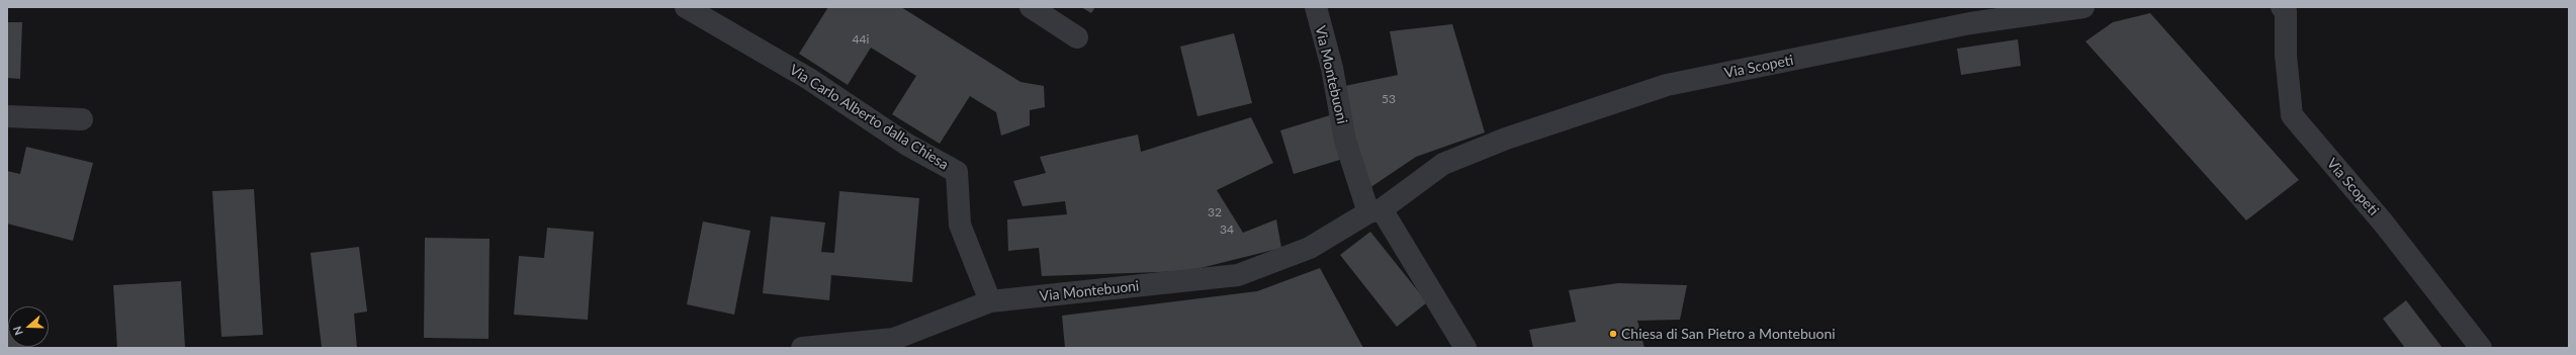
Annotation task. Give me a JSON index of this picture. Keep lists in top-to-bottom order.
{
  "streets": {
    "street": ["Via Scopeti", "Via Montebuoni", "Via Carlo Alberto dalla Chiesa"]
  },
  "crossings": [
    ["Via Scopeti", "Via Montebuoni"],
    ["Via Montebuoni", "Via Carlo Alberto dalla Chiesa"]
  ],
  "places": ["Chiesa di San Pietro a Montebuoni"],
  "house_numbers": [
    "44i",
    "53",
    "32",
    "34"
  ],
  "north": "left"
}
